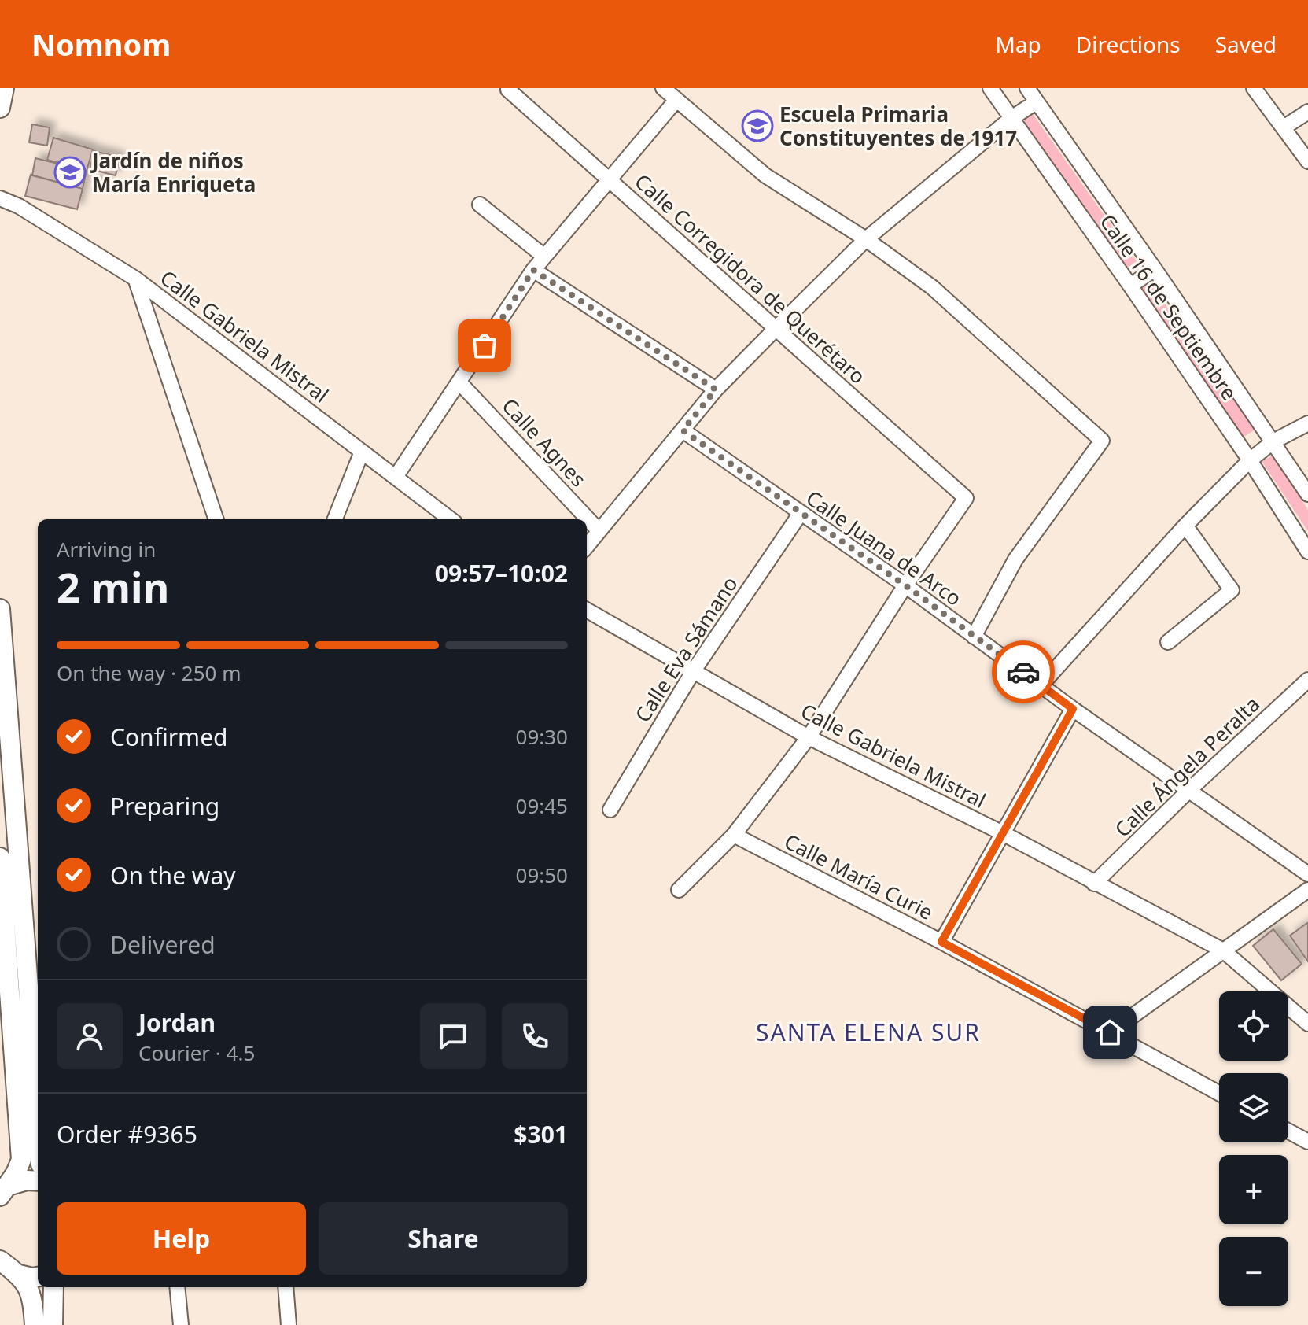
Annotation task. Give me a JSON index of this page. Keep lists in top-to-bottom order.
{
  "streets": {
    "street": [
      "Calle Corregidora de Querétaro",
      "Calle 16 de Septiembre",
      "Calle Gabriela Mistral",
      "Calle Agnes",
      "Calle Juana de Arco",
      "Calle Eva Sámano",
      "Calle Ángela Peralta",
      "Calle María Curie"
    ]
  },
  "crossings": [
    ["Calle Corregidora de Querétaro", "Calle Juana de Arco"],
    ["Calle Gabriela Mistral", "Calle Eva Sámano"],
    ["Calle Gabriela Mistral", "Calle Ángela Peralta"],
    ["Calle Juana de Arco", "Calle Eva Sámano"],
    ["Calle Juana de Arco", "Calle Ángela Peralta"]
  ],
  "districts": ["SANTA ELENA SUR"],
  "places": {
    "school or university": ["Escuela Primaria Constituyentes de 1917", "Jardín de niños María Enriqueta"]
  },
  "page": {
    "header": "Nomnom",
    "nav": ["Map", "Directions", "Saved"],
    "heading": ["2 min", "Arriving in", "09:57–10:02"],
    "panel": [
      "Jordan",
      "Courier · 4.5",
      "Order #9365",
      "$301"
    ],
    "bar": "On the way · 250 m",
    "list": [
      ["Confirmed", "09:30"],
      ["Preparing", "09:45"],
      ["On the way", "09:50"],
      "Delivered"
    ],
    "map_buttons": ["+", "−"],
    "buttons": ["Help", "Share"]
  }
}
